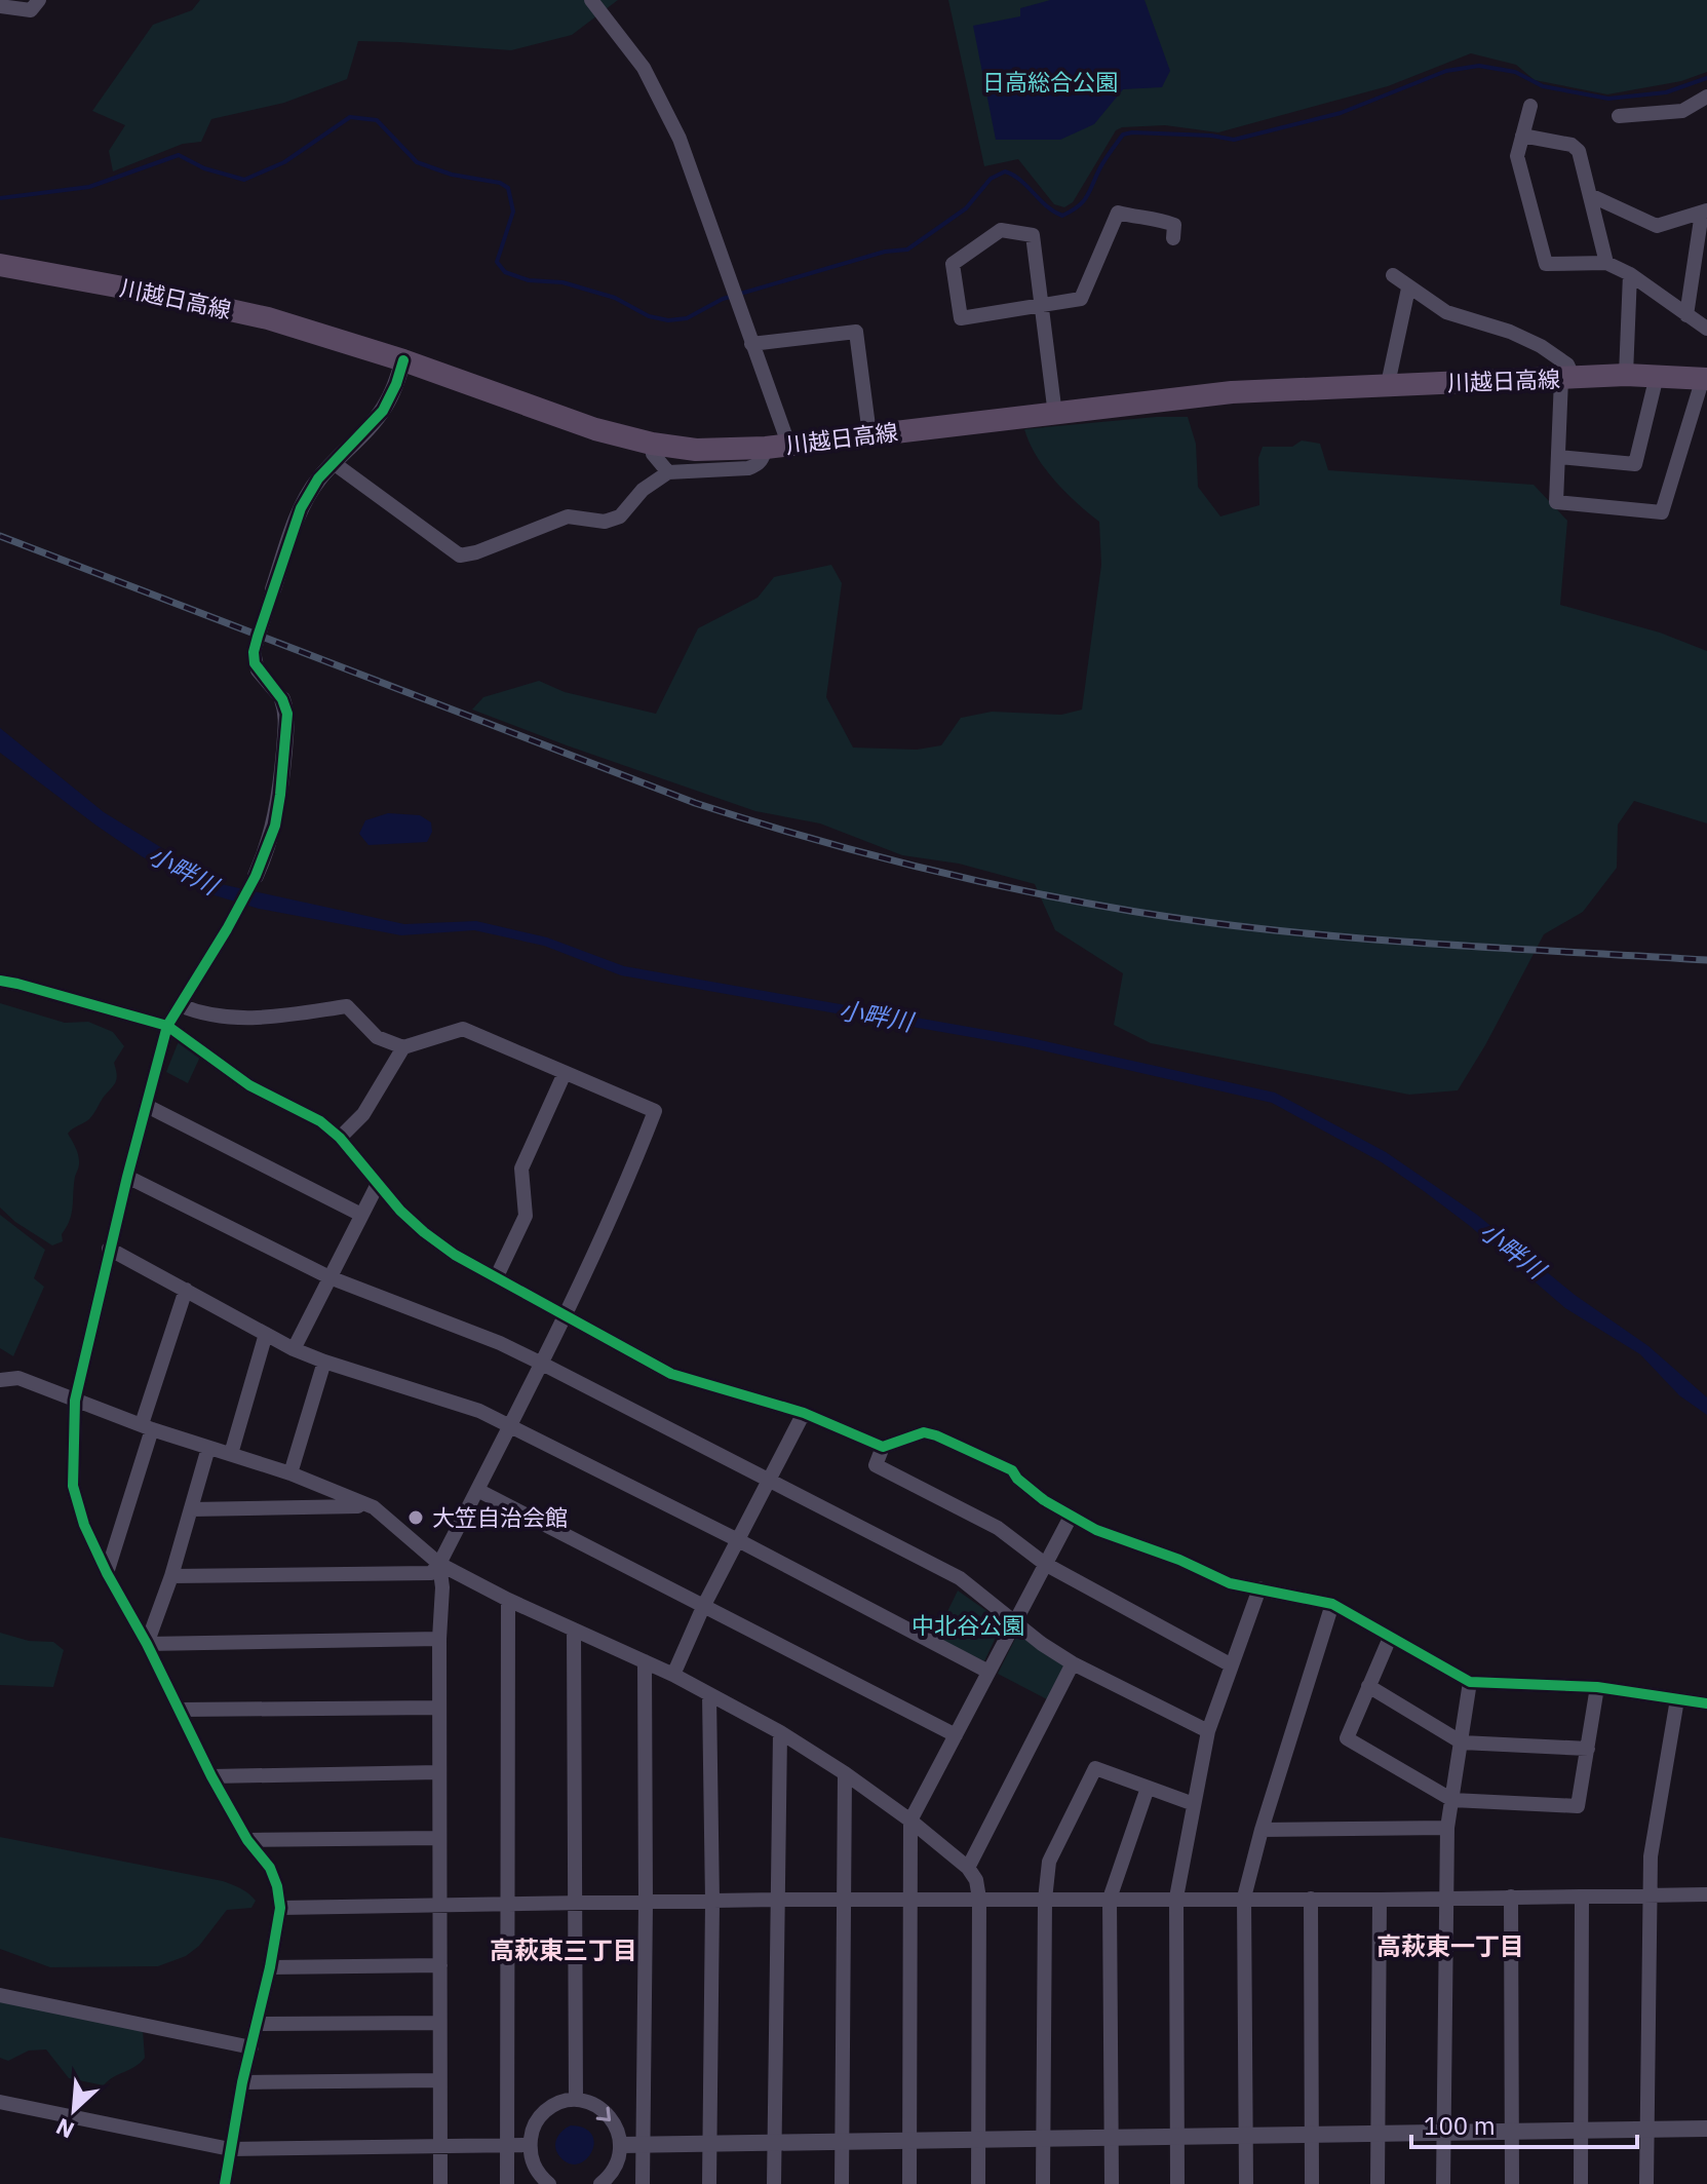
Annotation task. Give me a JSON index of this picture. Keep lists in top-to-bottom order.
{
  "streets": {
    "main road": ["川越日高線"]
  },
  "districts": ["高萩東一丁目", "高萩東三丁目"],
  "water": ["小畔川"],
  "parks": ["日高総合公園", "中北谷公園"],
  "places": ["大笠自治会館"],
  "scale_bar": "100 m",
  "north": "bottom left"
}
